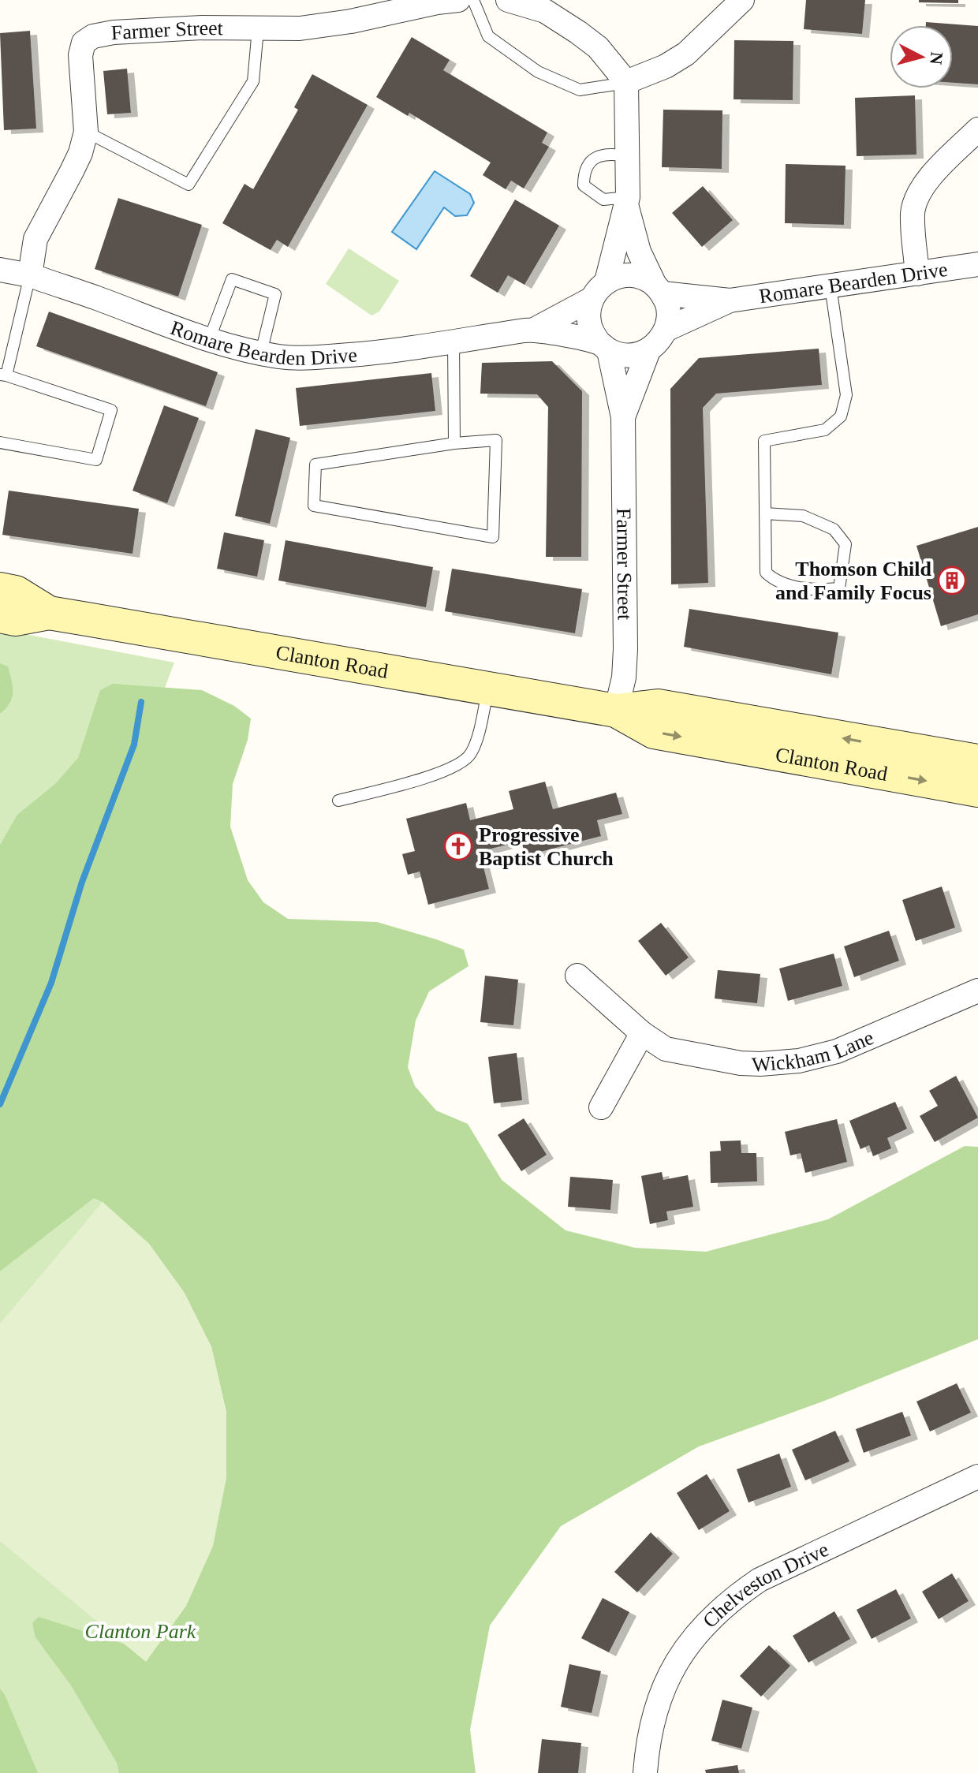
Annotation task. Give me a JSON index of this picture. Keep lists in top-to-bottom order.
{
  "streets": {
    "main road": ["Clanton Road"],
    "street": [
      "Farmer Street",
      "Romare Bearden Drive",
      "Wickham Lane",
      "Chelveston Drive"
    ]
  },
  "crossings": [
    ["Farmer Street", "Romare Bearden Drive"],
    ["Farmer Street", "Clanton Road"]
  ],
  "parks": ["Clanton Park"],
  "places": {
    "building": ["Thomson Child and Family Focus"],
    "church": ["Progressive Baptist Church"]
  },
  "north": "right"
}
